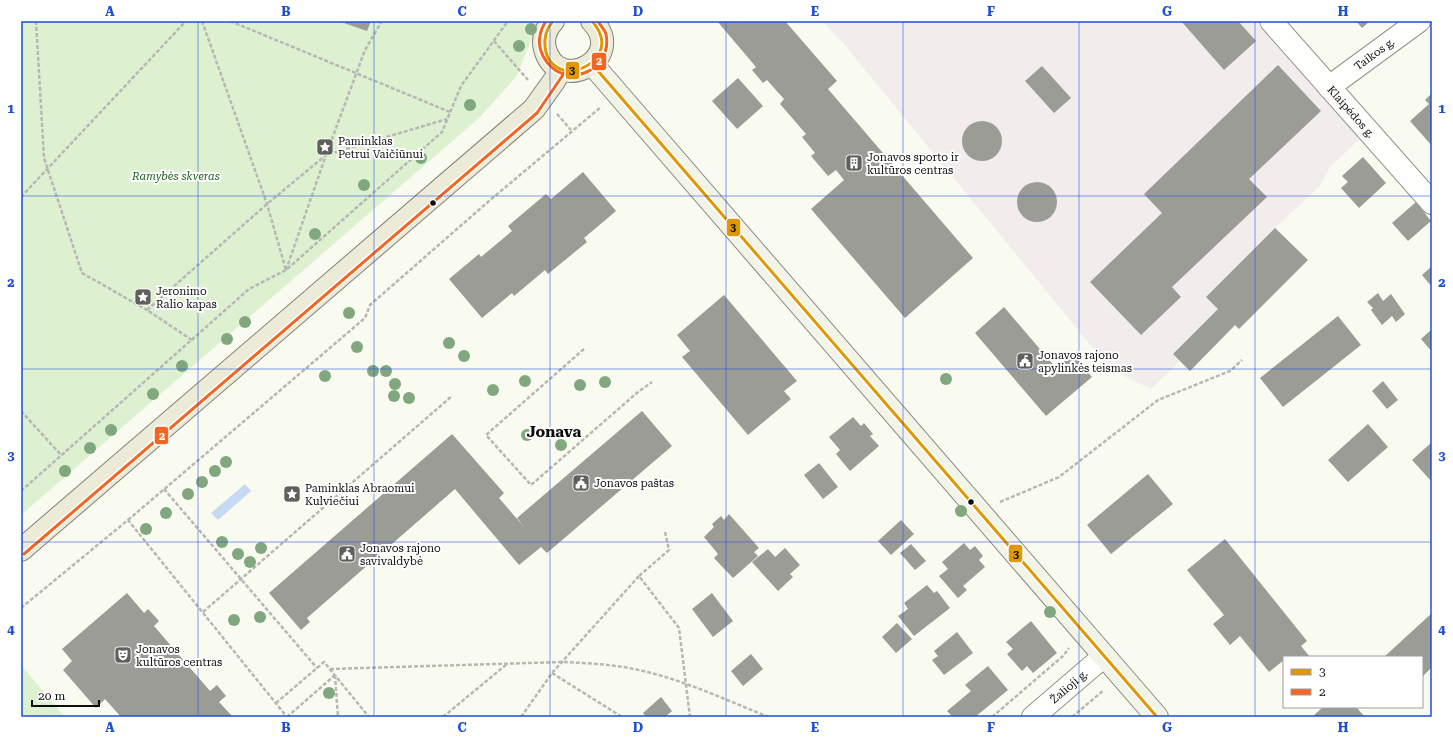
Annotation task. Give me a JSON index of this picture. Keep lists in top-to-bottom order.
{
  "streets": {
    "street": ["Taikos g.", "Klaipėdos g.", "Žalioji g."]
  },
  "crossings": [
    ["Taikos g.", "Klaipėdos g."]
  ],
  "districts": ["Jonava"],
  "parks": ["Ramybės skveras"],
  "places": {
    "place": ["Paminklas Petrui Vaičiūnui", "Jeronimo Ralio kapas", "Paminklas Abraomui Kulviečiui"],
    "building": ["Jonavos sporto ir kultūros centras"],
    "public building": ["Jonavos rajono apylinkės teismas", "Jonavos paštas", "Jonavos rajono savivaldybė"],
    "theatre": ["Jonavos kultūros centras"]
  },
  "lines": ["transit line 3", "transit line 2"],
  "legend": ["3", "2"],
  "scale_bar": "20 m",
  "grid": {
    "columns": [
      "A",
      "B",
      "C",
      "D",
      "E",
      "F",
      "G",
      "H"
    ],
    "rows": [
      "1",
      "2",
      "3",
      "4"
    ]
  }
}
